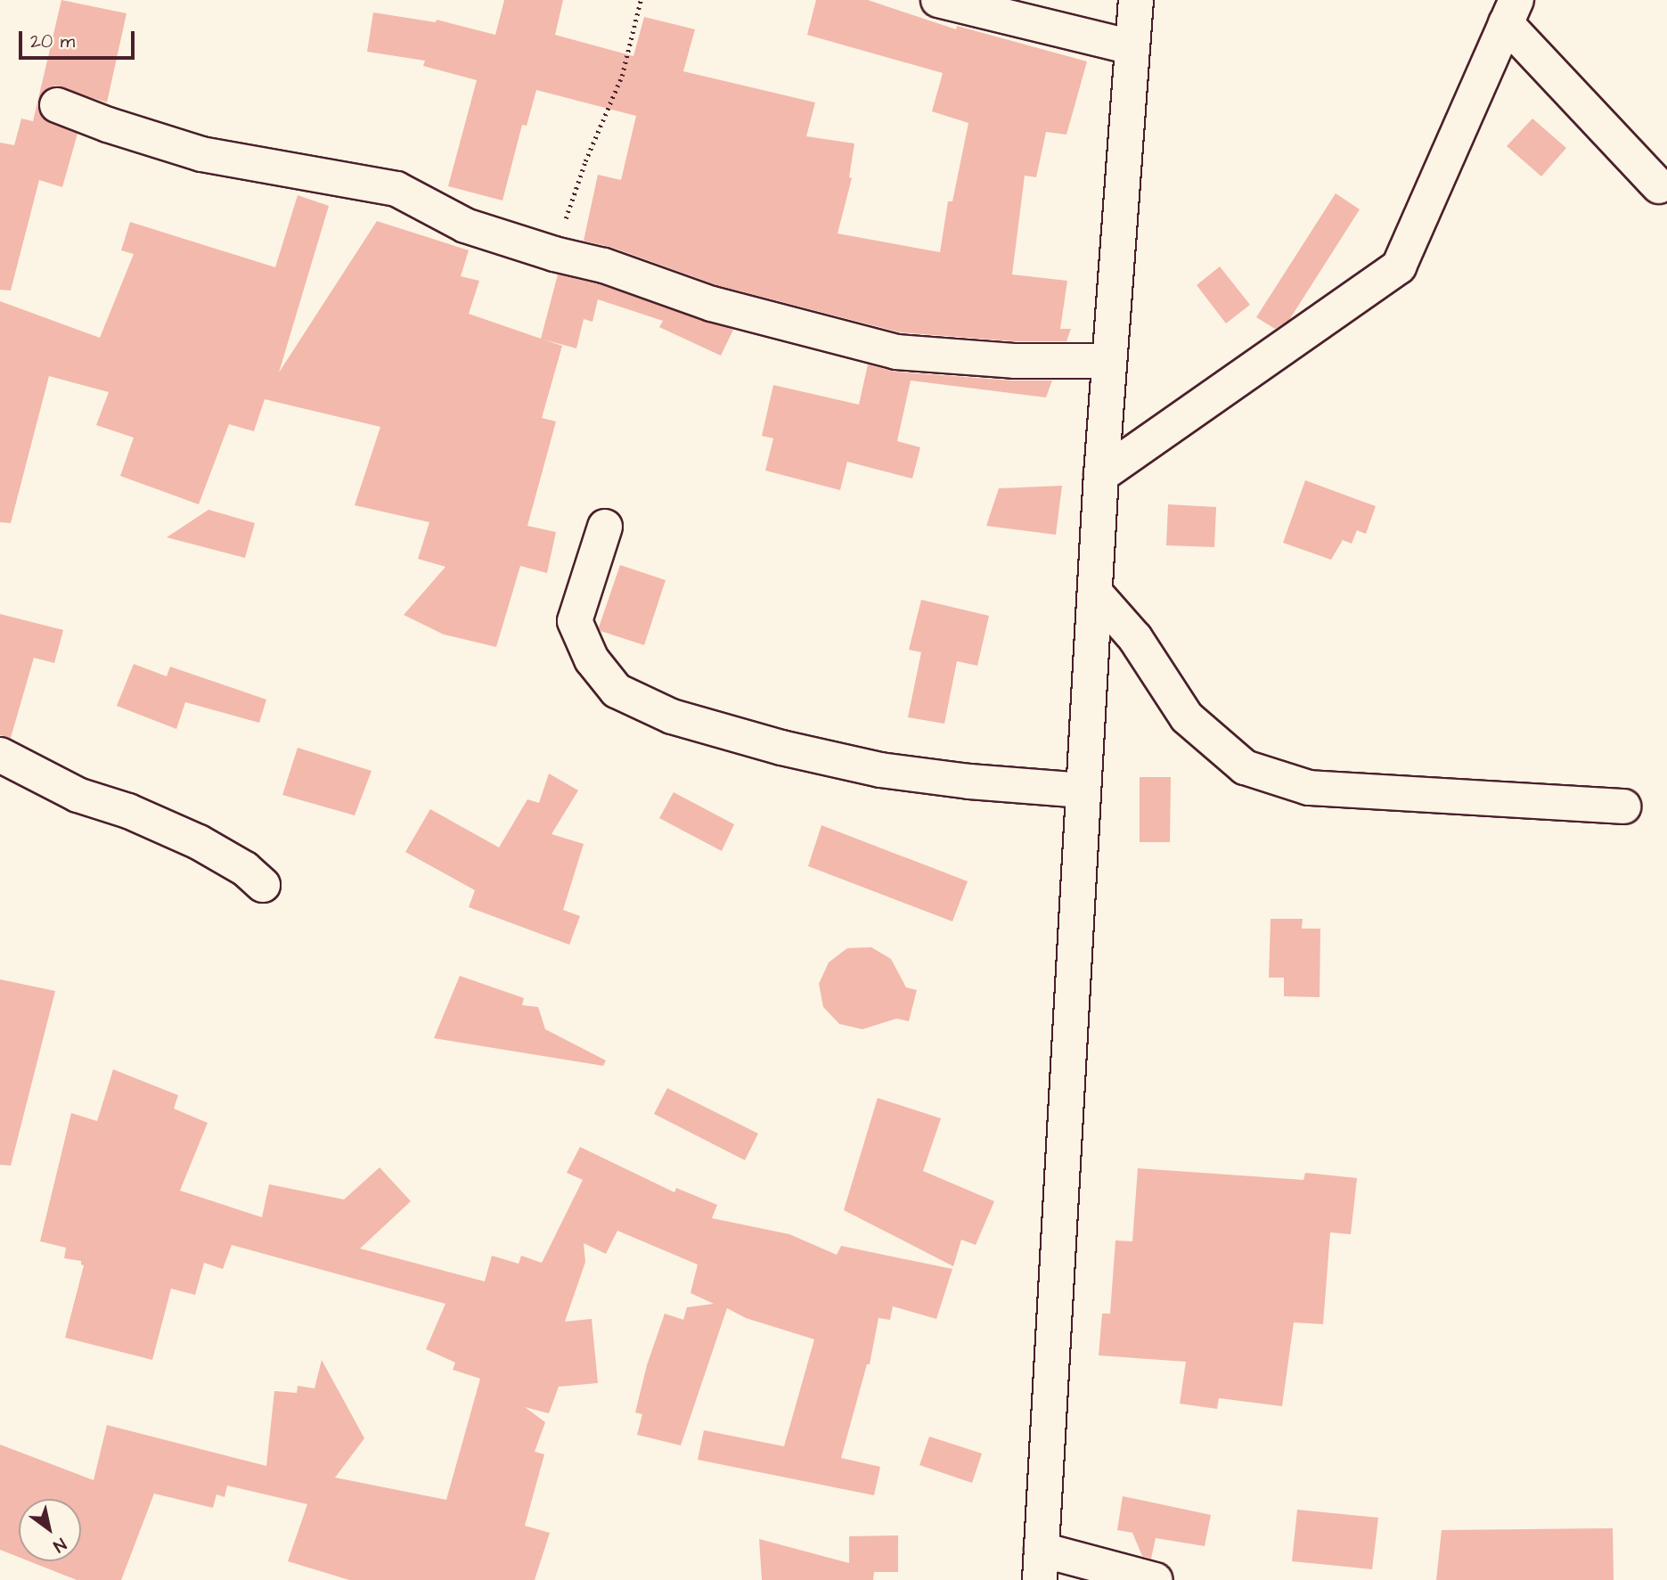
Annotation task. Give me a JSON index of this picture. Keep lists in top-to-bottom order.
{
  "scale_bar": "20 m",
  "north": "bottom right"
}
